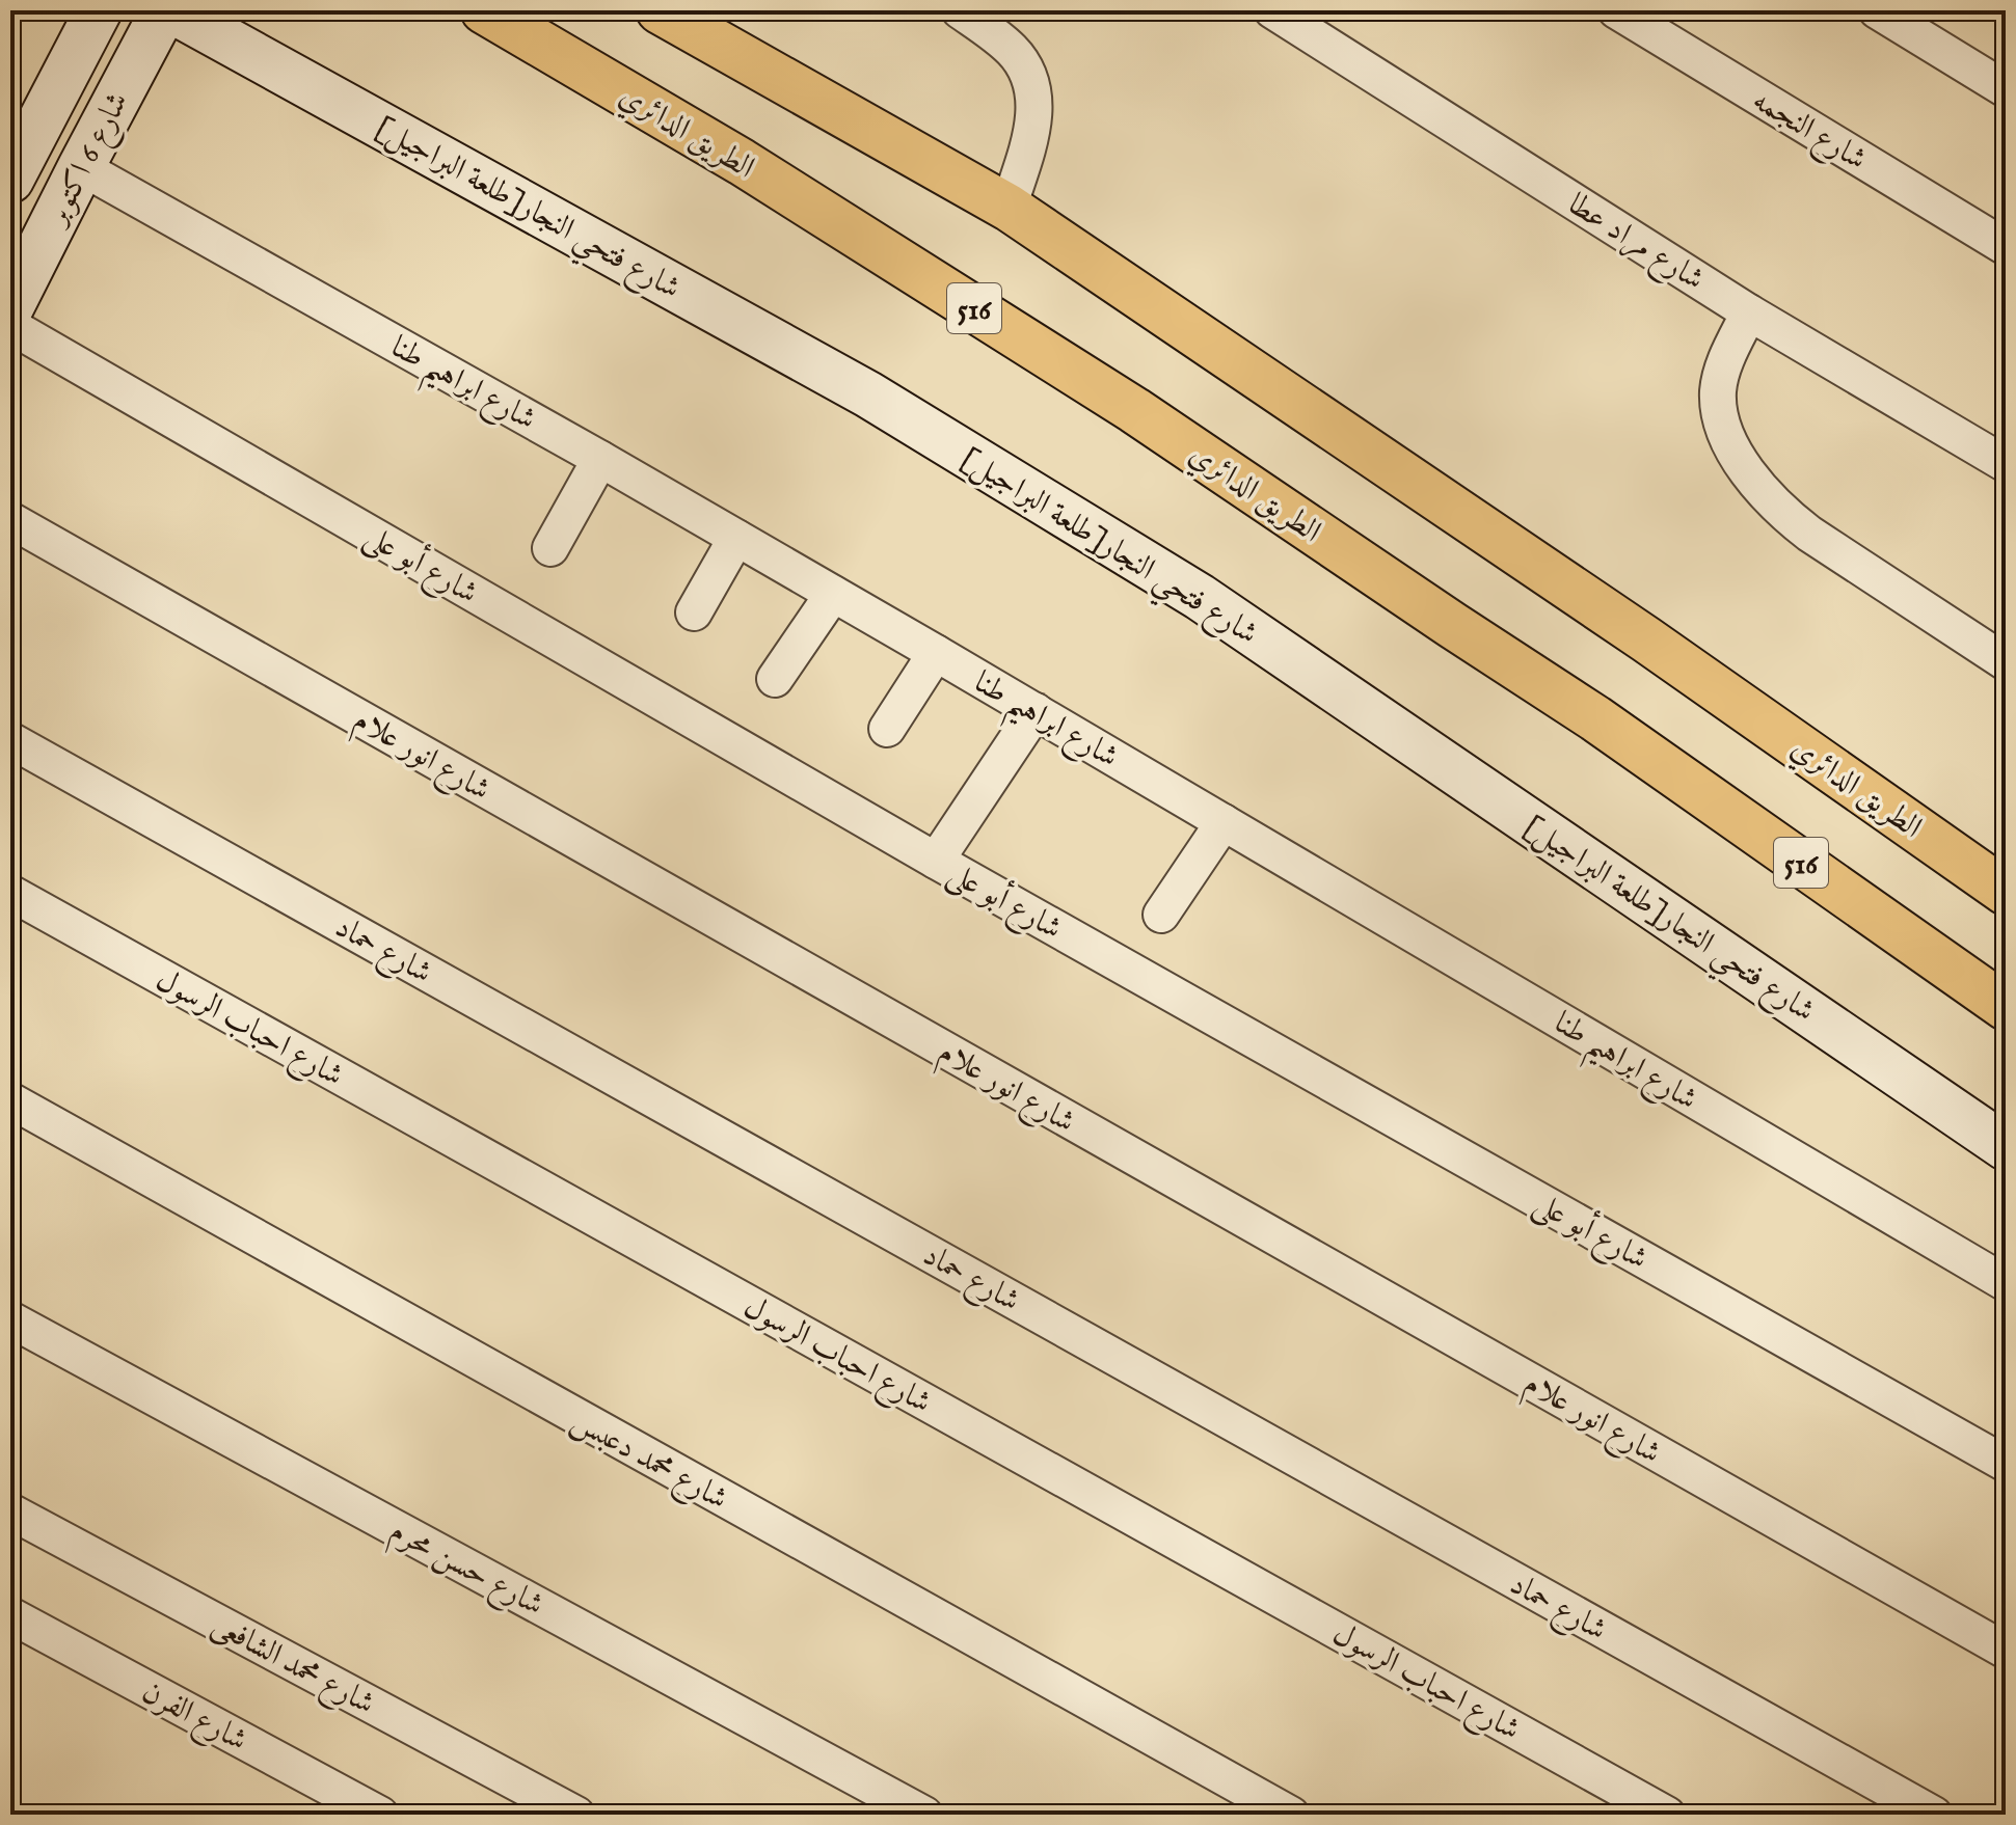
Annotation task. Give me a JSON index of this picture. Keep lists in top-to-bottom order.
{
  "streets": {
    "highway": ["الطريق الدائري", "516"],
    "street": [
      "شارع النجمه",
      "شارع 6 اكتوبر",
      "شارع فتحي النجار[طلعة البراجيل]",
      "شارع مراد عطا",
      "شارع ابراهيم طنا",
      "شارع أبو على",
      "شارع انور علام",
      "شارع حماد",
      "شارع احباب الرسول",
      "شارع محمد دعبس",
      "شارع حسن محرم",
      "شارع محمد الشافعى",
      "شارع الفرن"
    ]
  },
  "crossings": [
    ["شارع 6 اكتوبر", "شارع ابراهيم طنا"]
  ]
}
